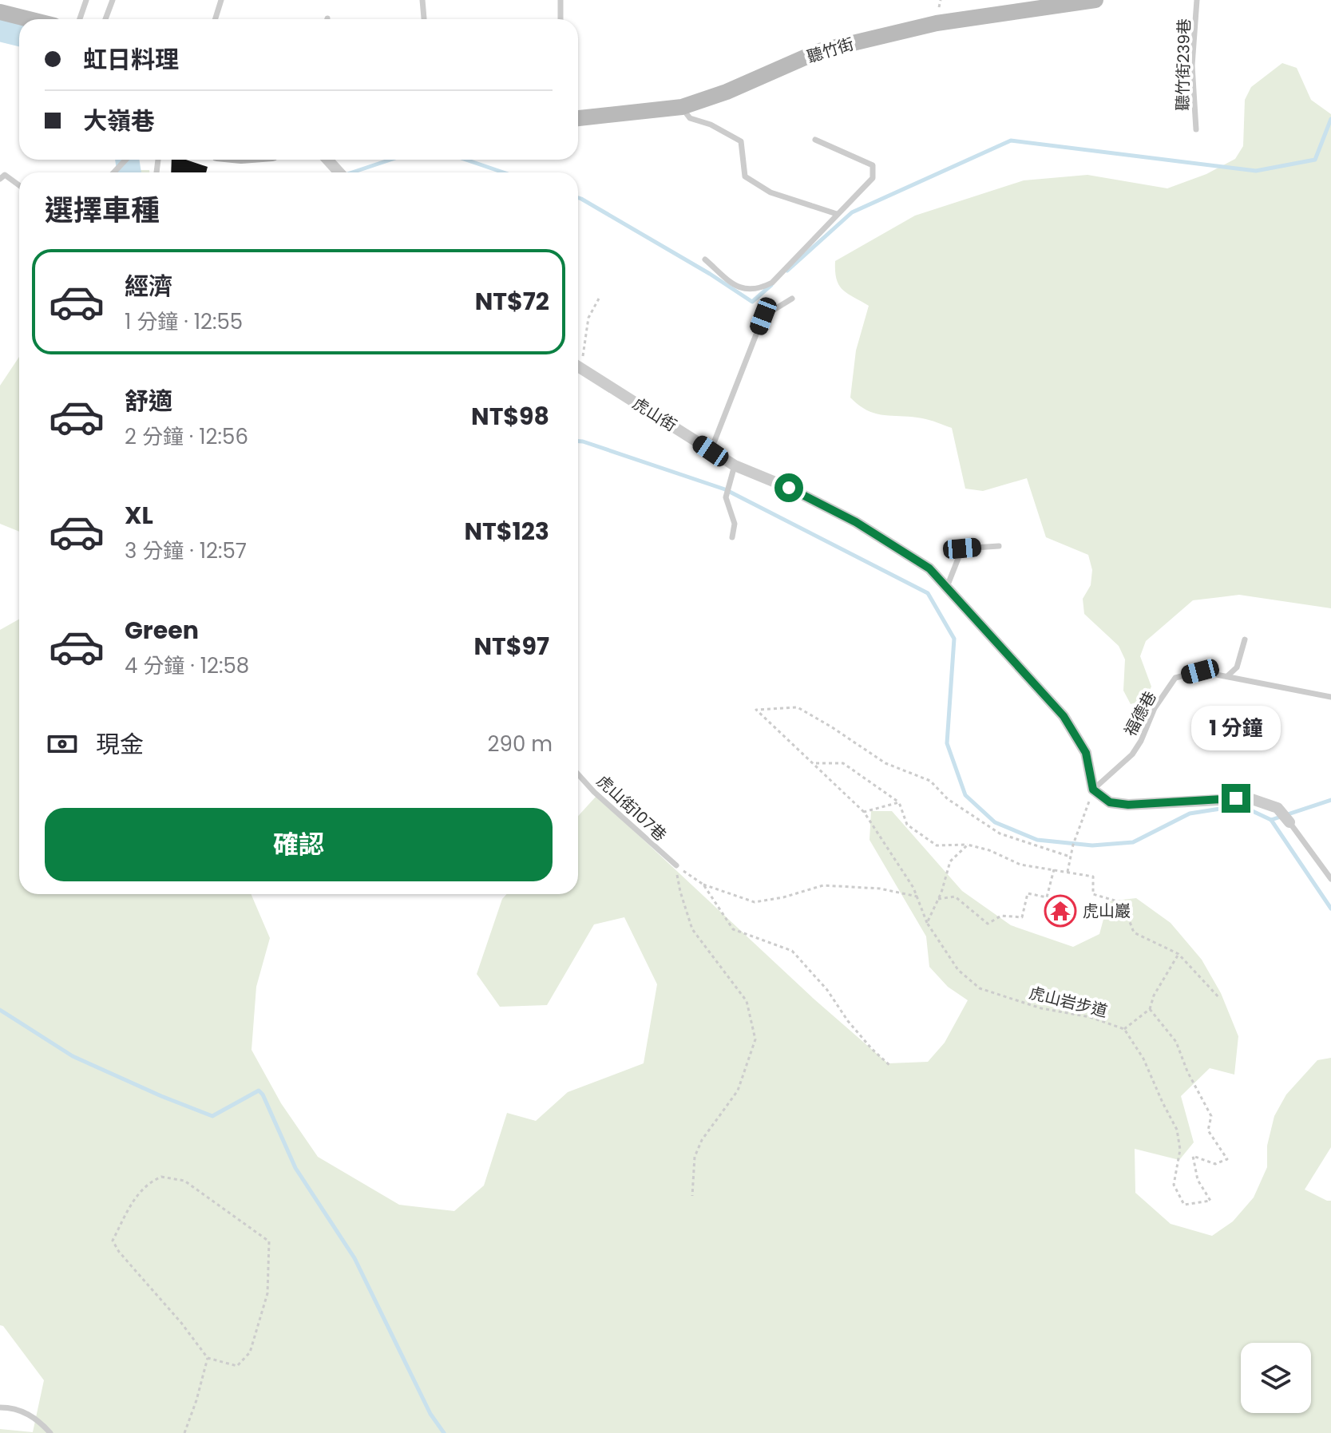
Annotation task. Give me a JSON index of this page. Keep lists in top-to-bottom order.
{
  "streets": {
    "street": ["聽竹街", "虎山街"],
    "lane": ["聽竹街239巷", "福德巷", "虎山街107巷"],
    "path": ["虎山岩步道"]
  },
  "crossings": [
    ["虎山街", "福德巷"]
  ],
  "places": {
    "temple": ["虎山巖"]
  },
  "page": {
    "banner": ["虹日料理", "大嶺巷"],
    "heading": "選擇車種",
    "list": [
      {
        "name": "經濟",
        "note": "1 分鐘 · 12:55",
        "value": "NT$72"
      },
      {
        "name": "舒適",
        "note": "2 分鐘 · 12:56",
        "value": "NT$98"
      },
      {
        "name": "XL",
        "note": "3 分鐘 · 12:57",
        "value": "NT$123"
      },
      {
        "name": "Green",
        "note": "4 分鐘 · 12:58",
        "value": "NT$97"
      }
    ],
    "bubble": "1 分鐘",
    "pay": ["現金", "290 m"],
    "buttons": "確認"
  }
}
